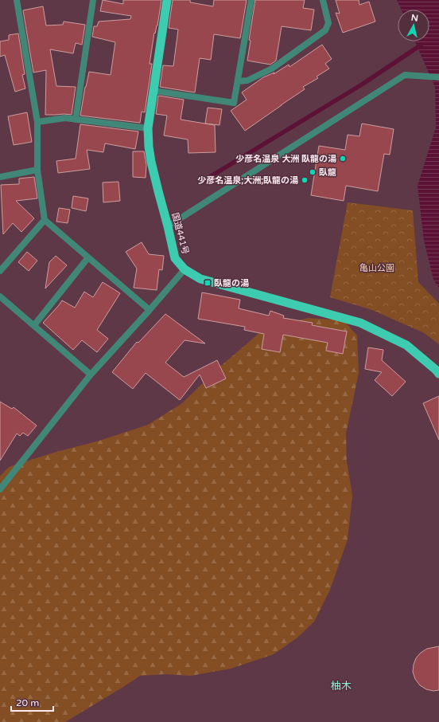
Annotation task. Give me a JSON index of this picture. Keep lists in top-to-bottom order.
{
  "streets": {
    "highway": ["国道441号"]
  },
  "districts": ["柚木"],
  "parks": ["亀山公園"],
  "places": {
    "other": ["少彦名温泉 大洲 臥龍の湯", "臥龍", "少彦名温泉;大洲;臥龍の湯"],
    "transit": ["臥龍の湯"]
  },
  "scale_bar": "20 m",
  "north": "top"
}
